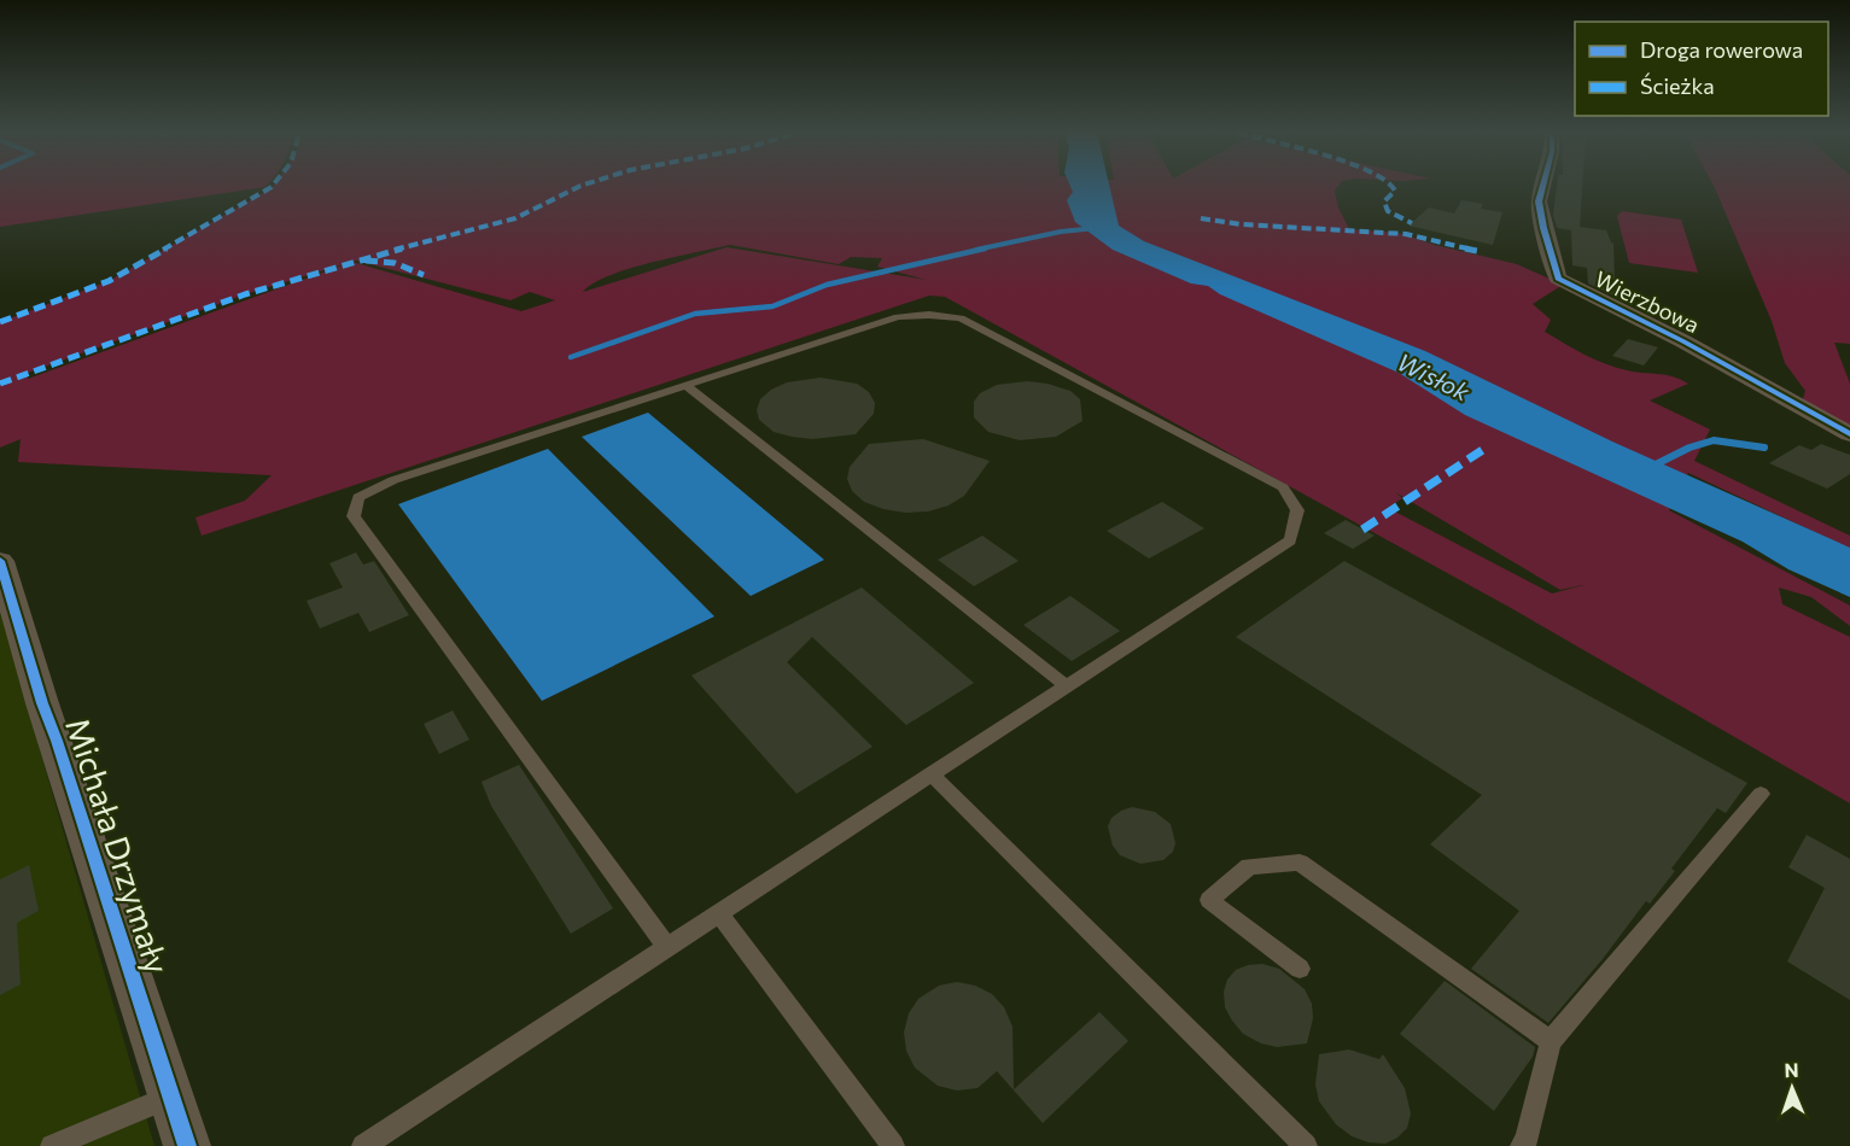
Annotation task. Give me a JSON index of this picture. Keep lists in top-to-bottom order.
{
  "streets": {
    "street": ["Wierzbowa", "Michała Drzymały"]
  },
  "water": ["Wisłok"],
  "legend": ["Droga rowerowa", "Ścieżka"],
  "north": "top"
}
